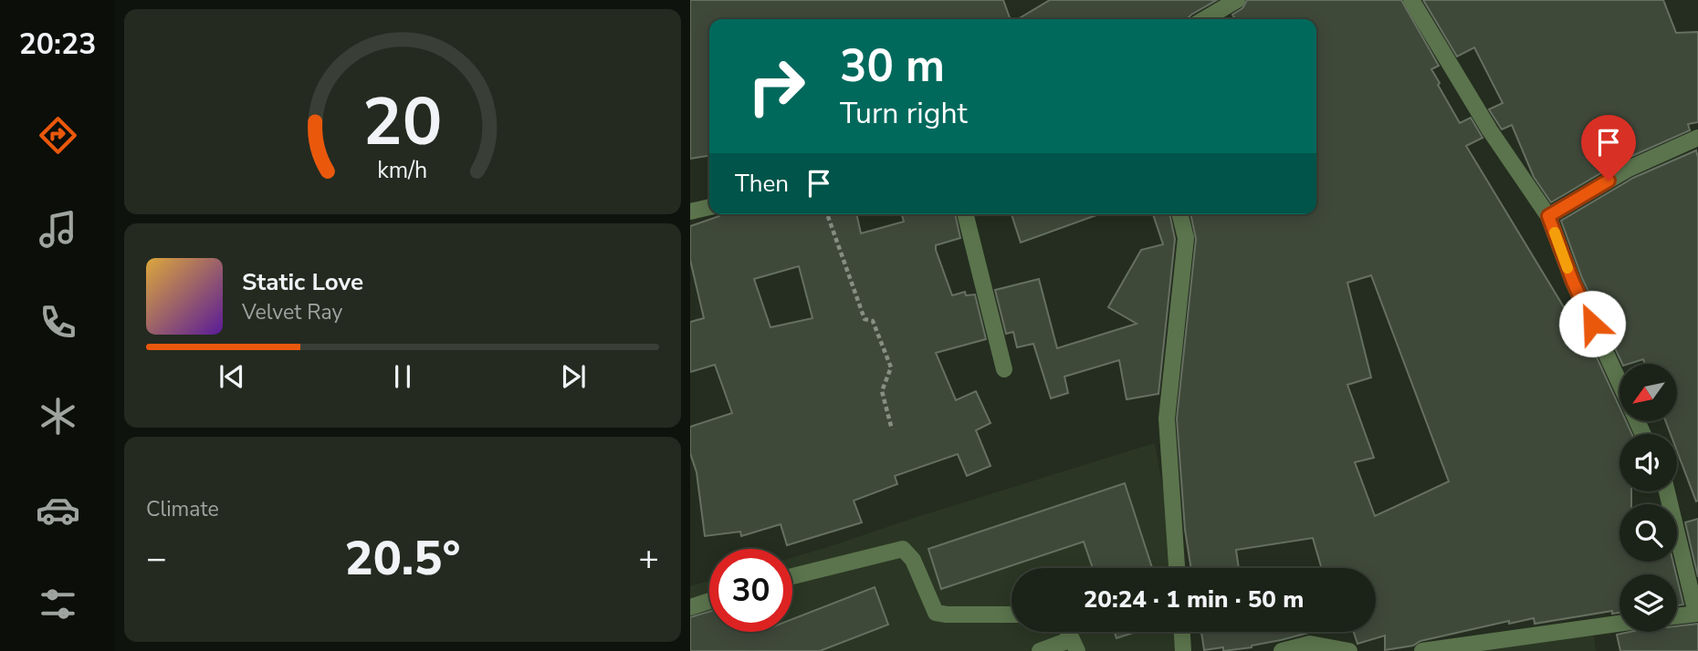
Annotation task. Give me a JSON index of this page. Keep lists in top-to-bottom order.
{
  "north": "bottom left",
  "page": {
    "tabs": "20:23",
    "turn": ["30 m", "Turn right"],
    "then": "Then",
    "song": ["Static Love", "Velvet Ray"],
    "tile": "Climate",
    "heat": ["−", "20.5°", "+"],
    "limit": "30",
    "trip": "20:24 · 1 min · 50 m",
    "gauge": ["20", "km/h"]
  }
}
